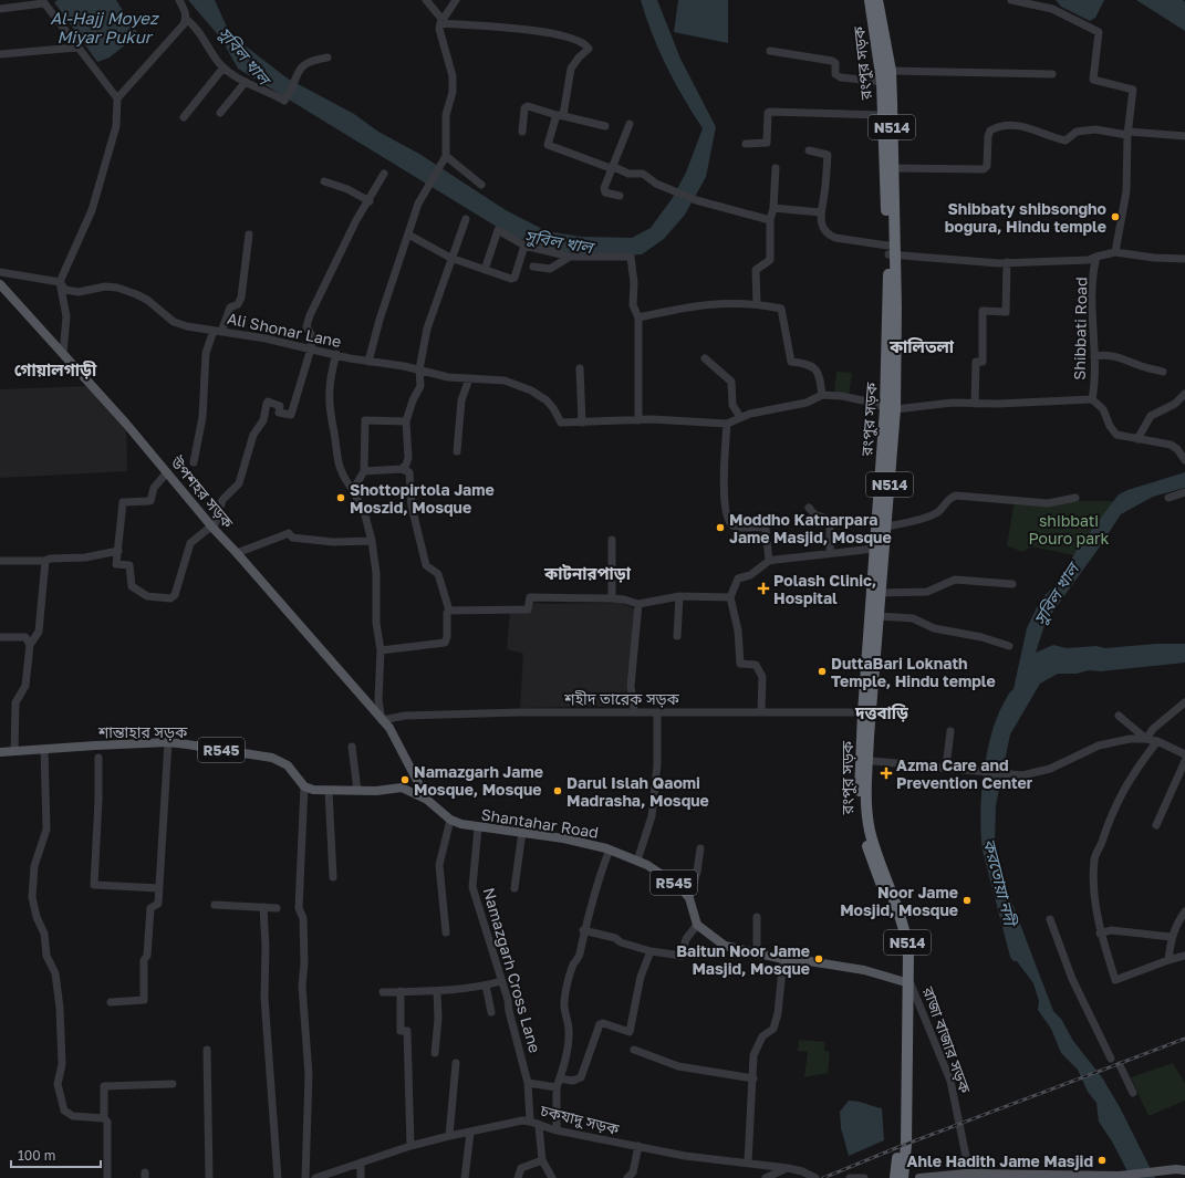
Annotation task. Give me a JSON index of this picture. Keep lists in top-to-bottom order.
{
  "streets": {
    "highway": ["রংপুর সড়ক", "N514"],
    "main road": [
      "উপশহর সড়ক",
      "শান্তাহার সড়ক",
      "R545",
      "Shantahar Road"
    ],
    "street": [
      "Shibbati Road",
      "Ali Shonar Lane",
      "শহীদ তারেক সড়ক",
      "Namazgarh Cross Lane",
      "রাজা বাজার সড়ক",
      "চকযাদু সড়ক"
    ]
  },
  "crossings": [
    ["রংপুর সড়ক", "N514"],
    ["রংপুর সড়ক", "Shibbati Road"],
    ["রংপুর সড়ক", "শহীদ তারেক সড়ক"],
    ["রংপুর সড়ক", "রাজা বাজার সড়ক"],
    ["N514", "Shibbati Road"],
    ["N514", "শহীদ তারেক সড়ক"],
    ["উপশহর সড়ক", "শহীদ তারেক সড়ক"],
    ["উপশহর সড়ক", "R545"],
    ["উপশহর সড়ক", "Shantahar Road"],
    ["R545", "Shantahar Road"],
    ["Shantahar Road", "Namazgarh Cross Lane"],
    ["Namazgarh Cross Lane", "চকযাদু সড়ক"]
  ],
  "districts": [
    "কালিতলা",
    "গোয়ালগাড়ী",
    "কাটনারপাড়া",
    "দত্তবাড়ি"
  ],
  "water": ["Al-Hajj Moyez Miyar Pukur", "সুবিল খাল", "করতোয়া নদী"],
  "parks": ["shibbati Pouro park"],
  "places": {
    "other": [
      "Shibbaty shibsongho bogura, Hindu temple",
      "Shottopirtola Jame Moszid, Mosque",
      "Moddho Katnarpara Jame Masjid, Mosque",
      "DuttaBari Loknath Temple, Hindu temple",
      "Namazgarh Jame Mosque, Mosque",
      "Darul Islah Qaomi Madrasha, Mosque",
      "Noor Jame Mosjid, Mosque",
      "Baitun Noor Jame Masjid, Mosque",
      "Ahle Hadith Jame Masjid"
    ],
    "health": ["Polash Clinic, Hospital", "Azma Care and Prevention Center"]
  },
  "scale_bar": "100 m"
}
